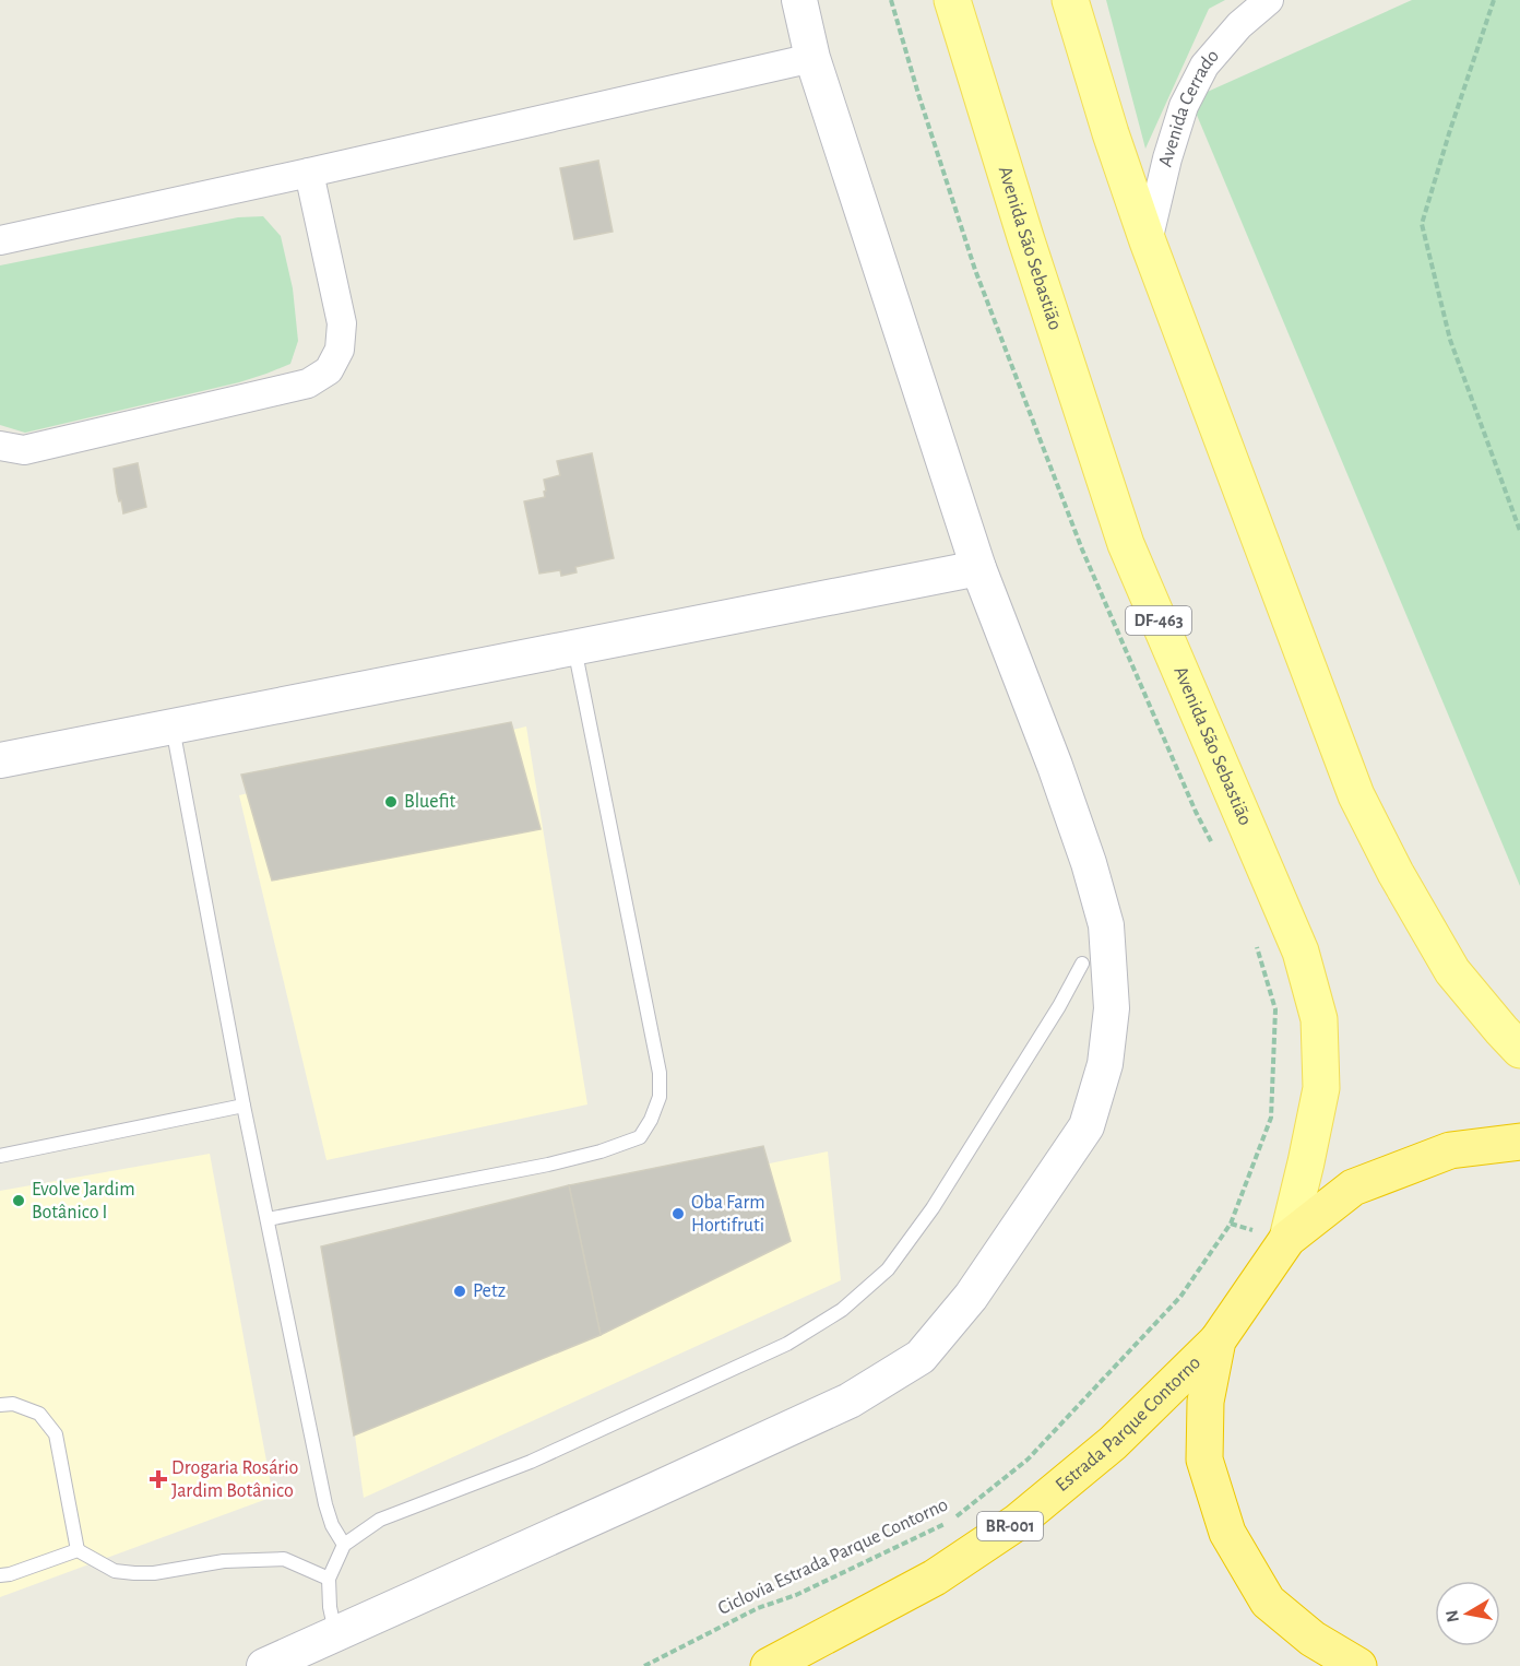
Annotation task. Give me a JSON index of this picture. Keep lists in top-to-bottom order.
{
  "streets": {
    "highway": ["Estrada Parque Contorno", "BR-001"],
    "main road": ["Avenida São Sebastião", "DF-463"],
    "street": ["Avenida Cerrado"],
    "path": ["Ciclovia Estrada Parque Contorno"]
  },
  "crossings": [
    ["Avenida São Sebastião", "BR-001"],
    ["Estrada Parque Contorno", "BR-001"]
  ],
  "places": {
    "other": [
      "Bluefit",
      "Evolve Jardim Botânico I",
      "Oba Farm Hortifruti",
      "Petz"
    ],
    "health": ["Drogaria Rosário Jardim Botânico"]
  },
  "north": "left"
}
